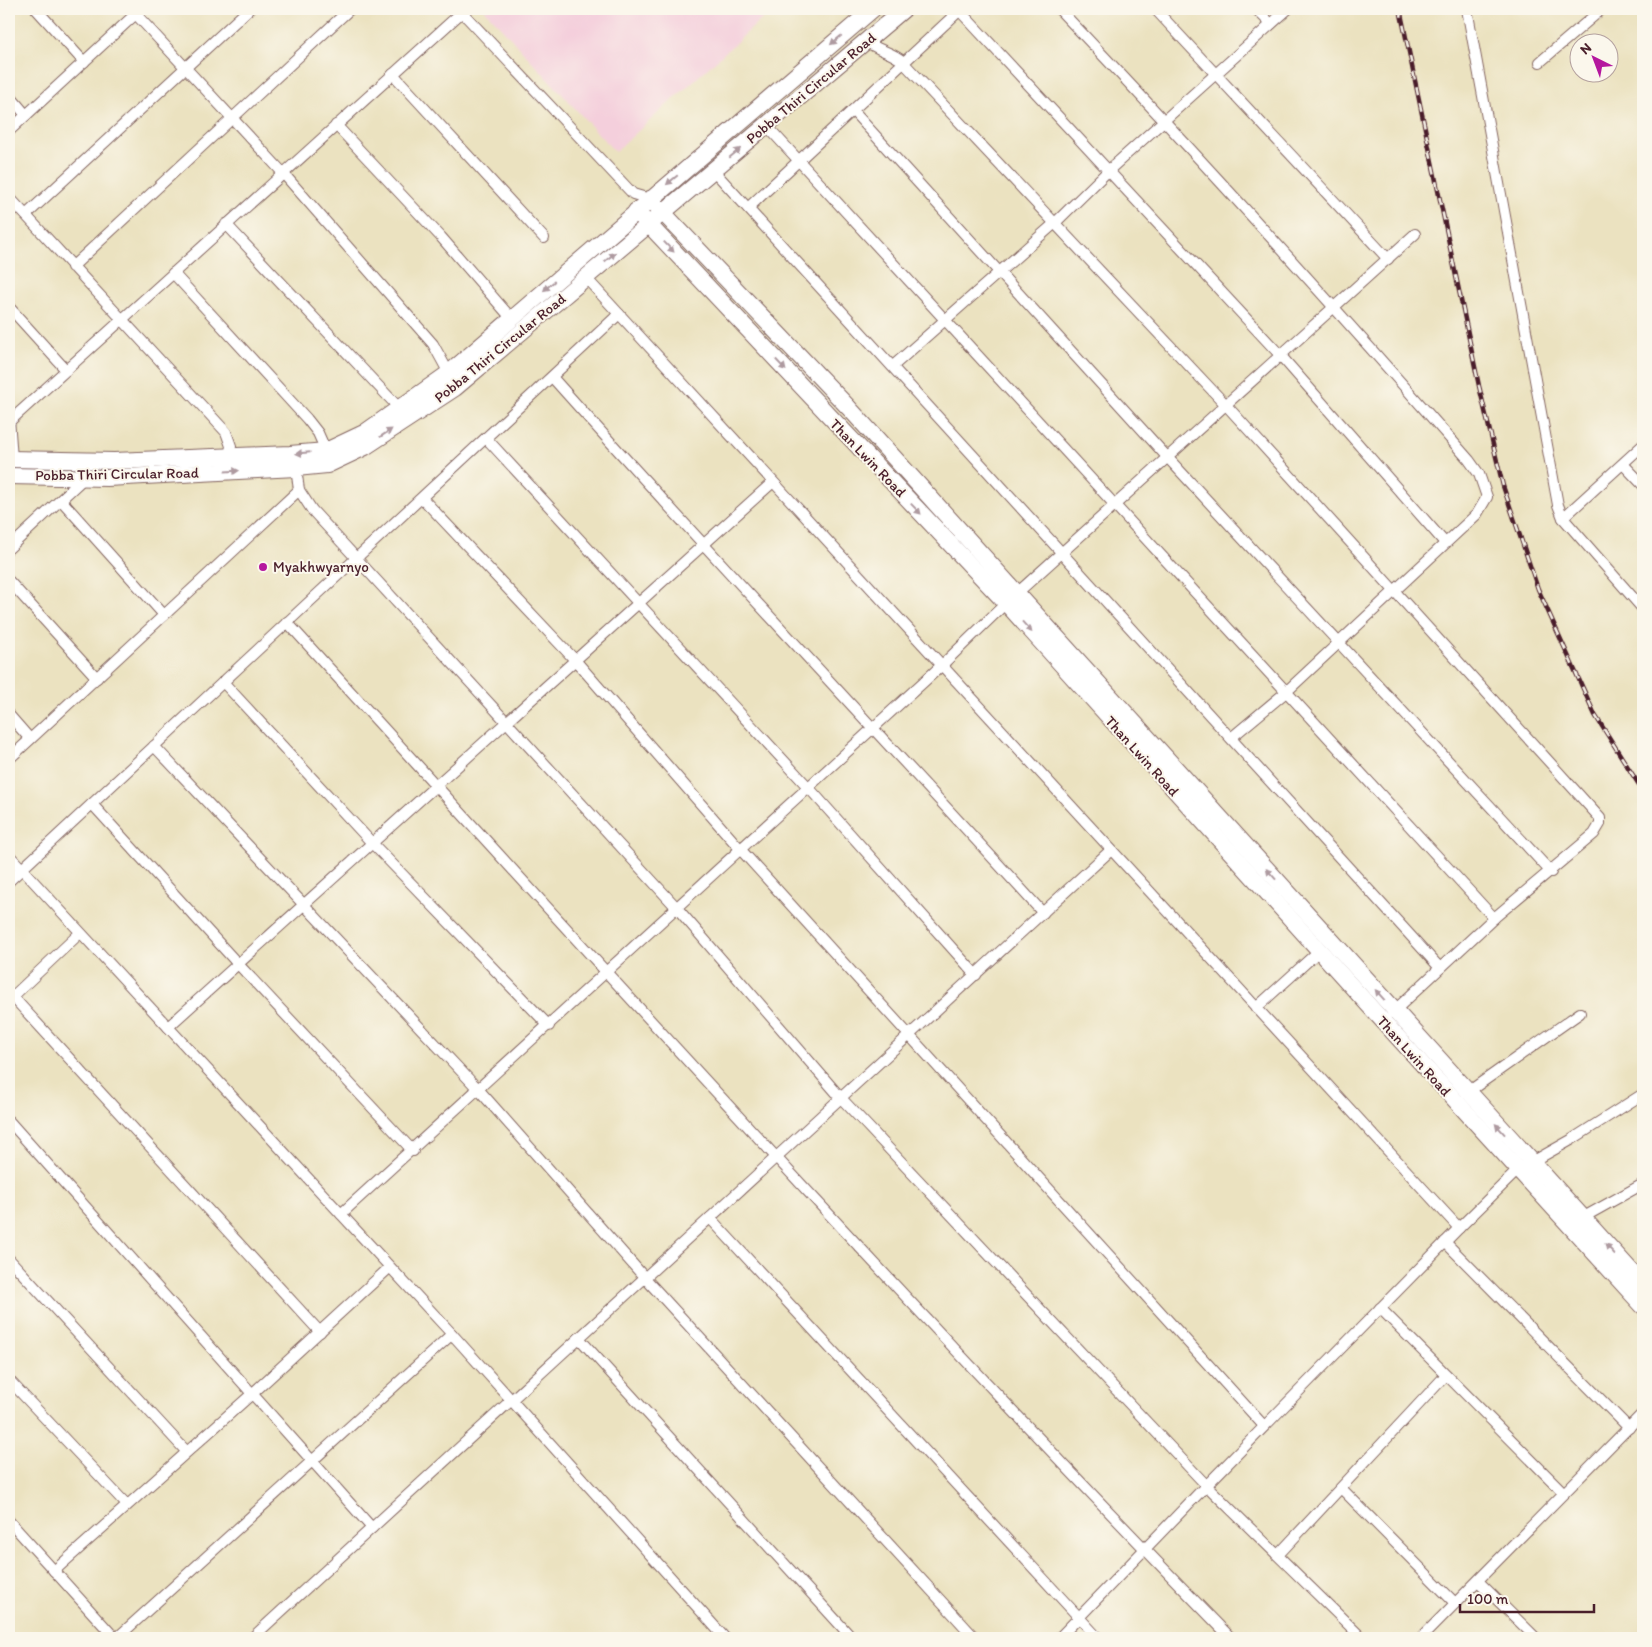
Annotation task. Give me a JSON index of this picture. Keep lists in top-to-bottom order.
{
  "streets": {
    "main road": ["Pobba Thiri Circular Road", "Than Lwin Road"]
  },
  "crossings": [
    ["Pobba Thiri Circular Road", "Than Lwin Road"]
  ],
  "places": ["Myakhwyarnyo"],
  "scale_bar": "100 m",
  "north": "top left"
}
